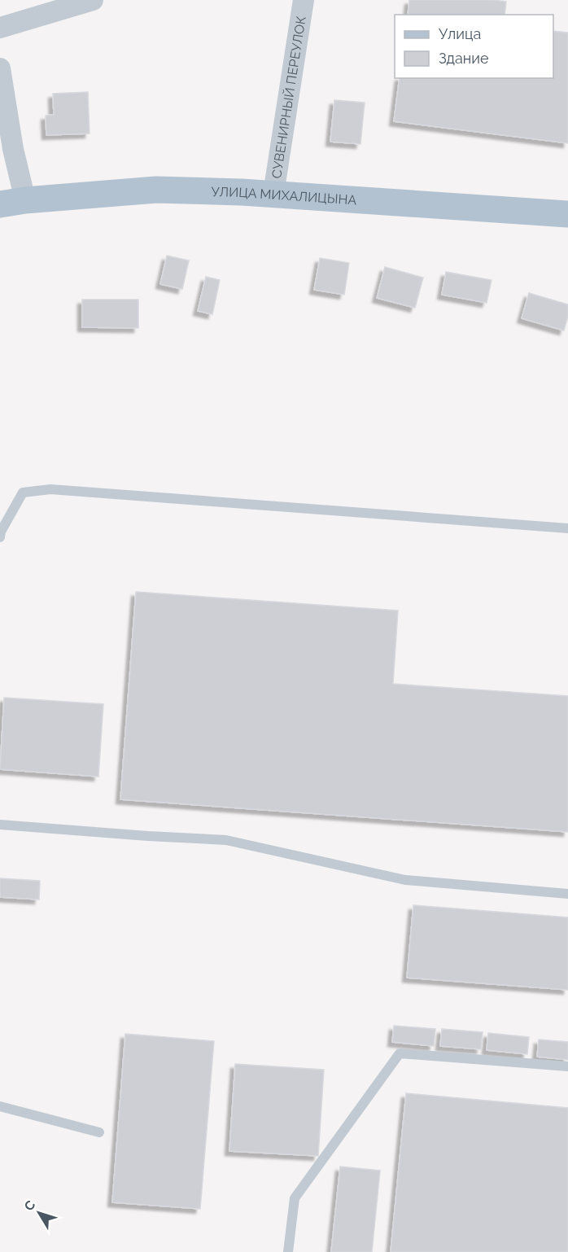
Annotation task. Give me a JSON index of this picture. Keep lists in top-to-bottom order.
{
  "streets": {
    "main road": ["УЛИЦА МИХАЛИЦЫНА"],
    "street": ["СУВЕНИРНЫЙ ПЕРЕУЛОК"]
  },
  "crossings": [
    ["СУВЕНИРНЫЙ ПЕРЕУЛОК", "УЛИЦА МИХАЛИЦЫНА"]
  ],
  "legend": ["Улица", "Здание"],
  "north": "top left"
}
